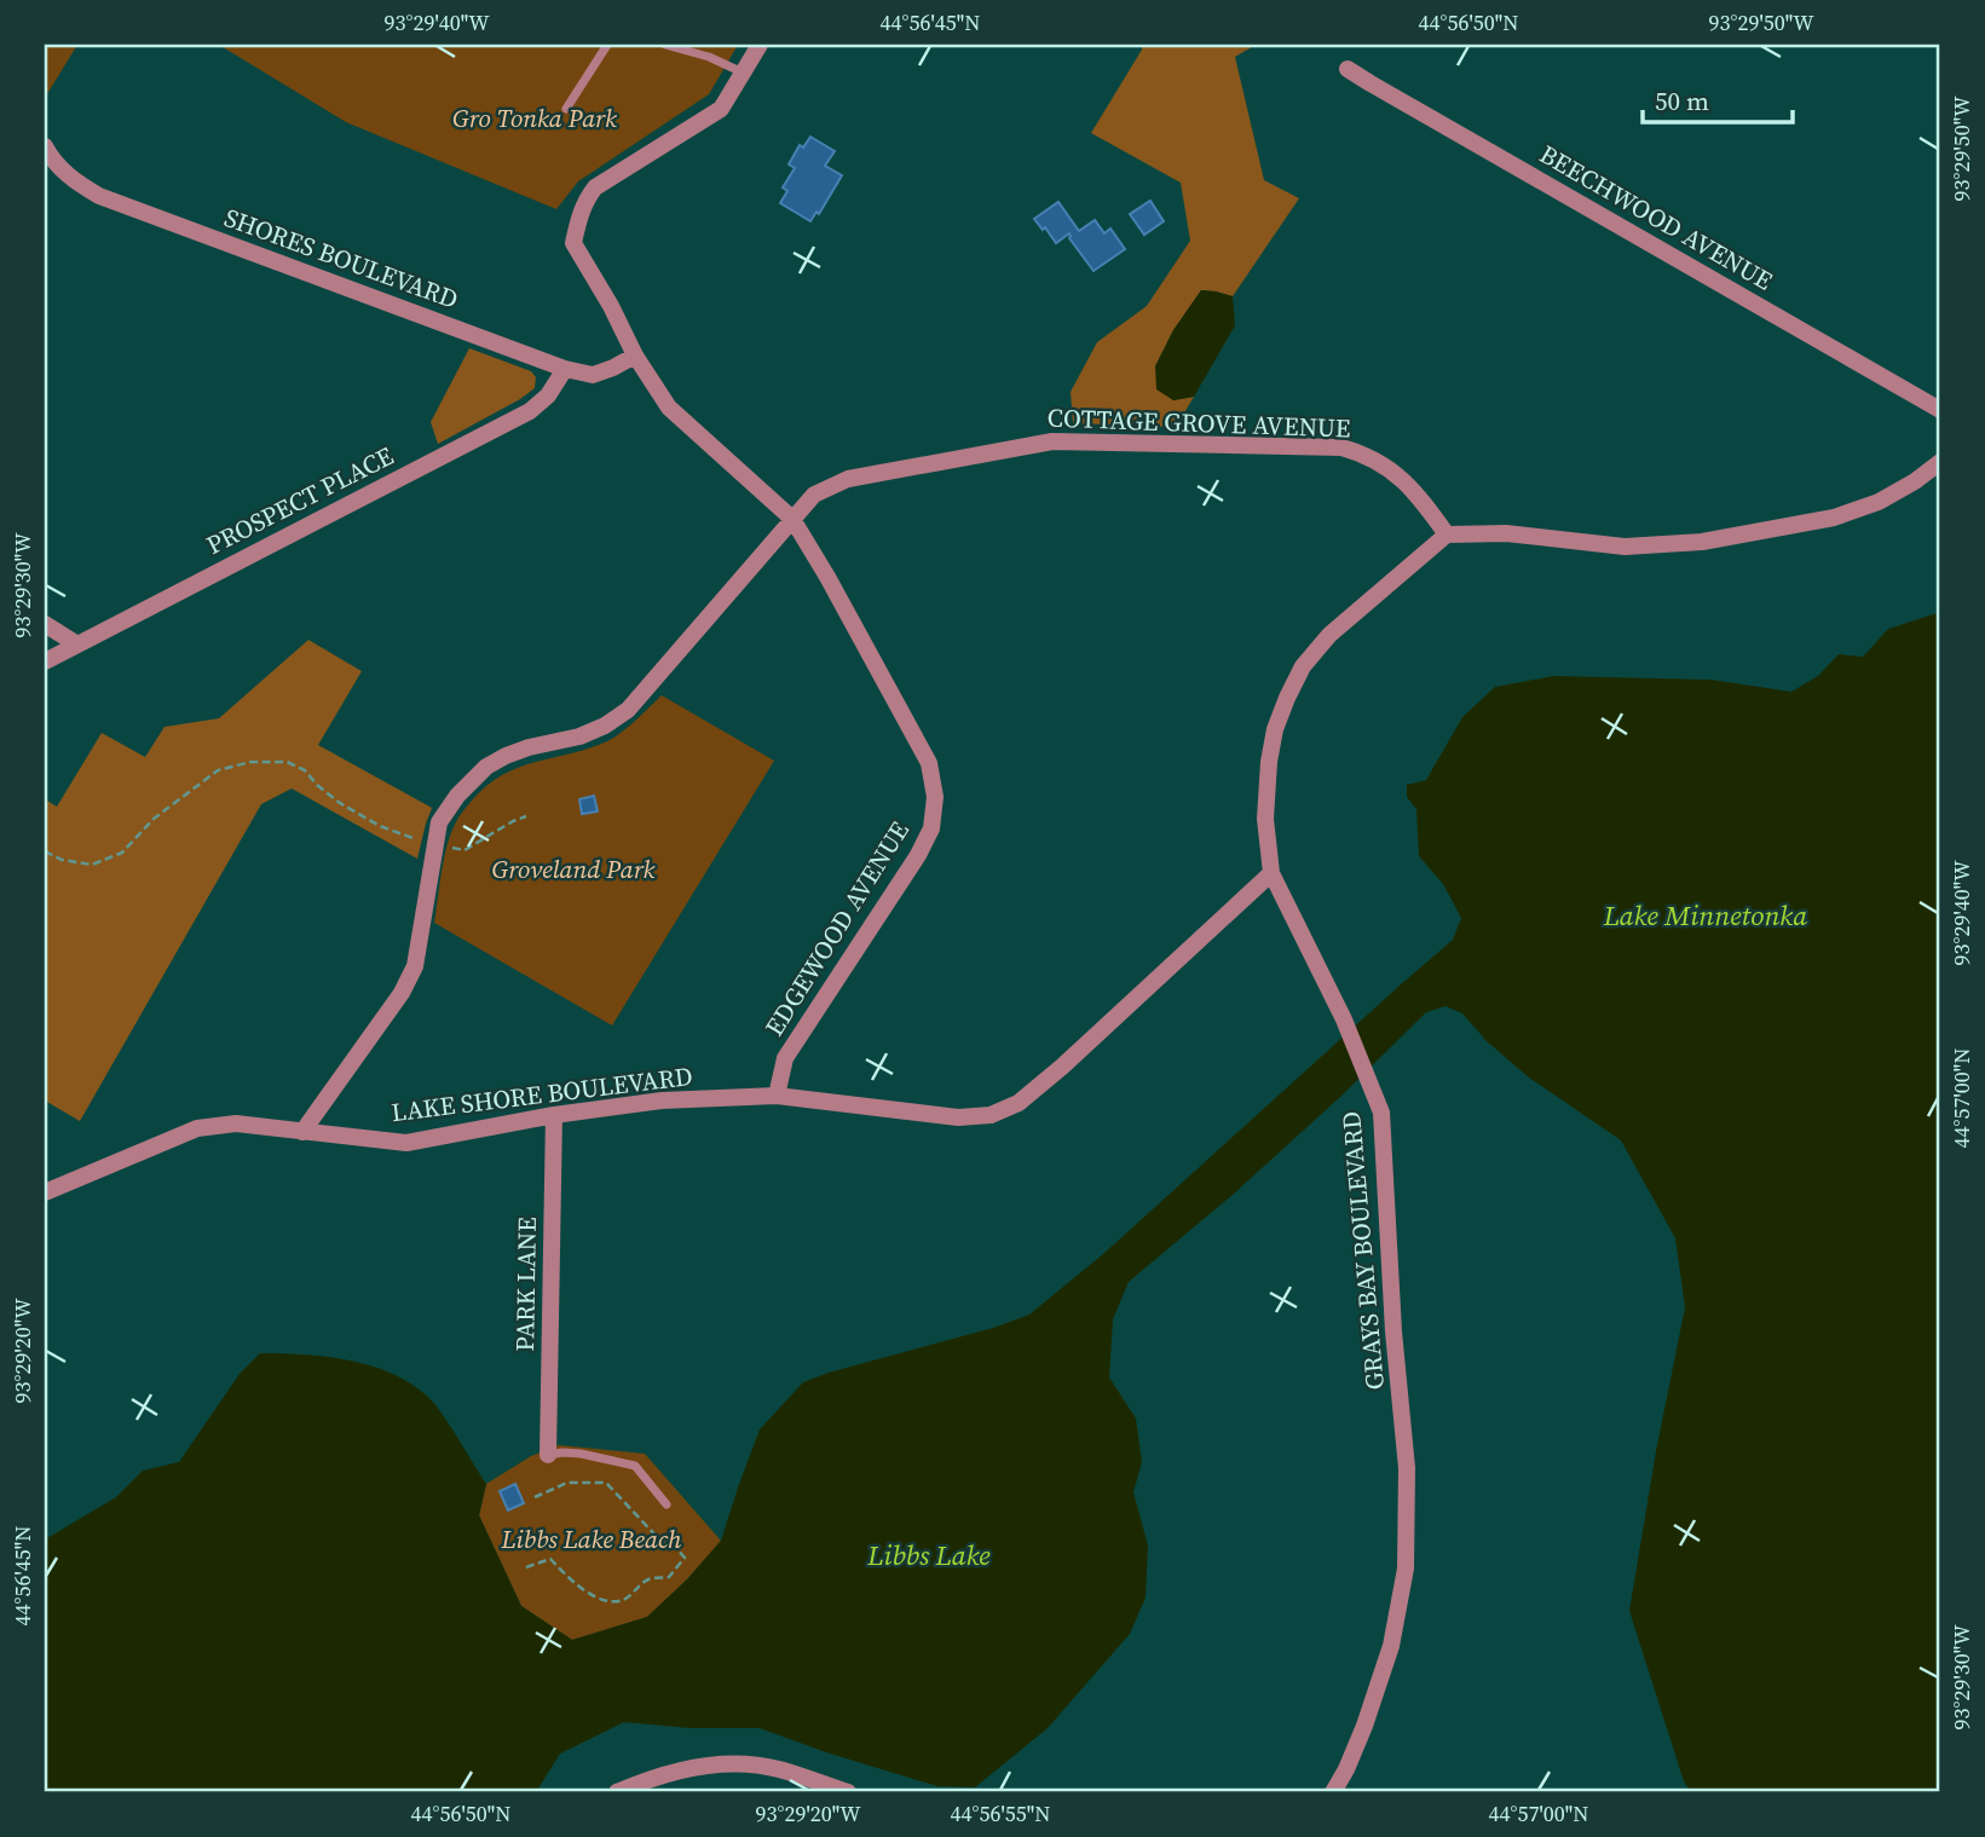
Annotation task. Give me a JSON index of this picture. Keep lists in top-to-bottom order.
{
  "streets": {
    "street": [
      "BEECHWOOD AVENUE",
      "SHORES BOULEVARD",
      "COTTAGE GROVE AVENUE",
      "PROSPECT PLACE",
      "EDGEWOOD AVENUE",
      "LAKE SHORE BOULEVARD",
      "GRAYS BAY BOULEVARD",
      "PARK LANE"
    ]
  },
  "crossings": [
    ["SHORES BOULEVARD", "PROSPECT PLACE"],
    ["SHORES BOULEVARD", "EDGEWOOD AVENUE"],
    ["COTTAGE GROVE AVENUE", "EDGEWOOD AVENUE"],
    ["COTTAGE GROVE AVENUE", "LAKE SHORE BOULEVARD"],
    ["COTTAGE GROVE AVENUE", "GRAYS BAY BOULEVARD"],
    ["EDGEWOOD AVENUE", "LAKE SHORE BOULEVARD"],
    ["LAKE SHORE BOULEVARD", "GRAYS BAY BOULEVARD"],
    ["LAKE SHORE BOULEVARD", "PARK LANE"]
  ],
  "water": ["Lake Minnetonka", "Libbs Lake"],
  "parks": ["Gro Tonka Park", "Groveland Park", "Libbs Lake Beach"],
  "scale_bar": "50 m",
  "coordinates": [
    "93°29'40\"W",
    "44°56'45\"N",
    "44°56'50\"N",
    "93°29'50\"W",
    "93°29'30\"W",
    "44°57'00\"N",
    "93°29'20\"W",
    "44°56'55\"N"
  ]
}
